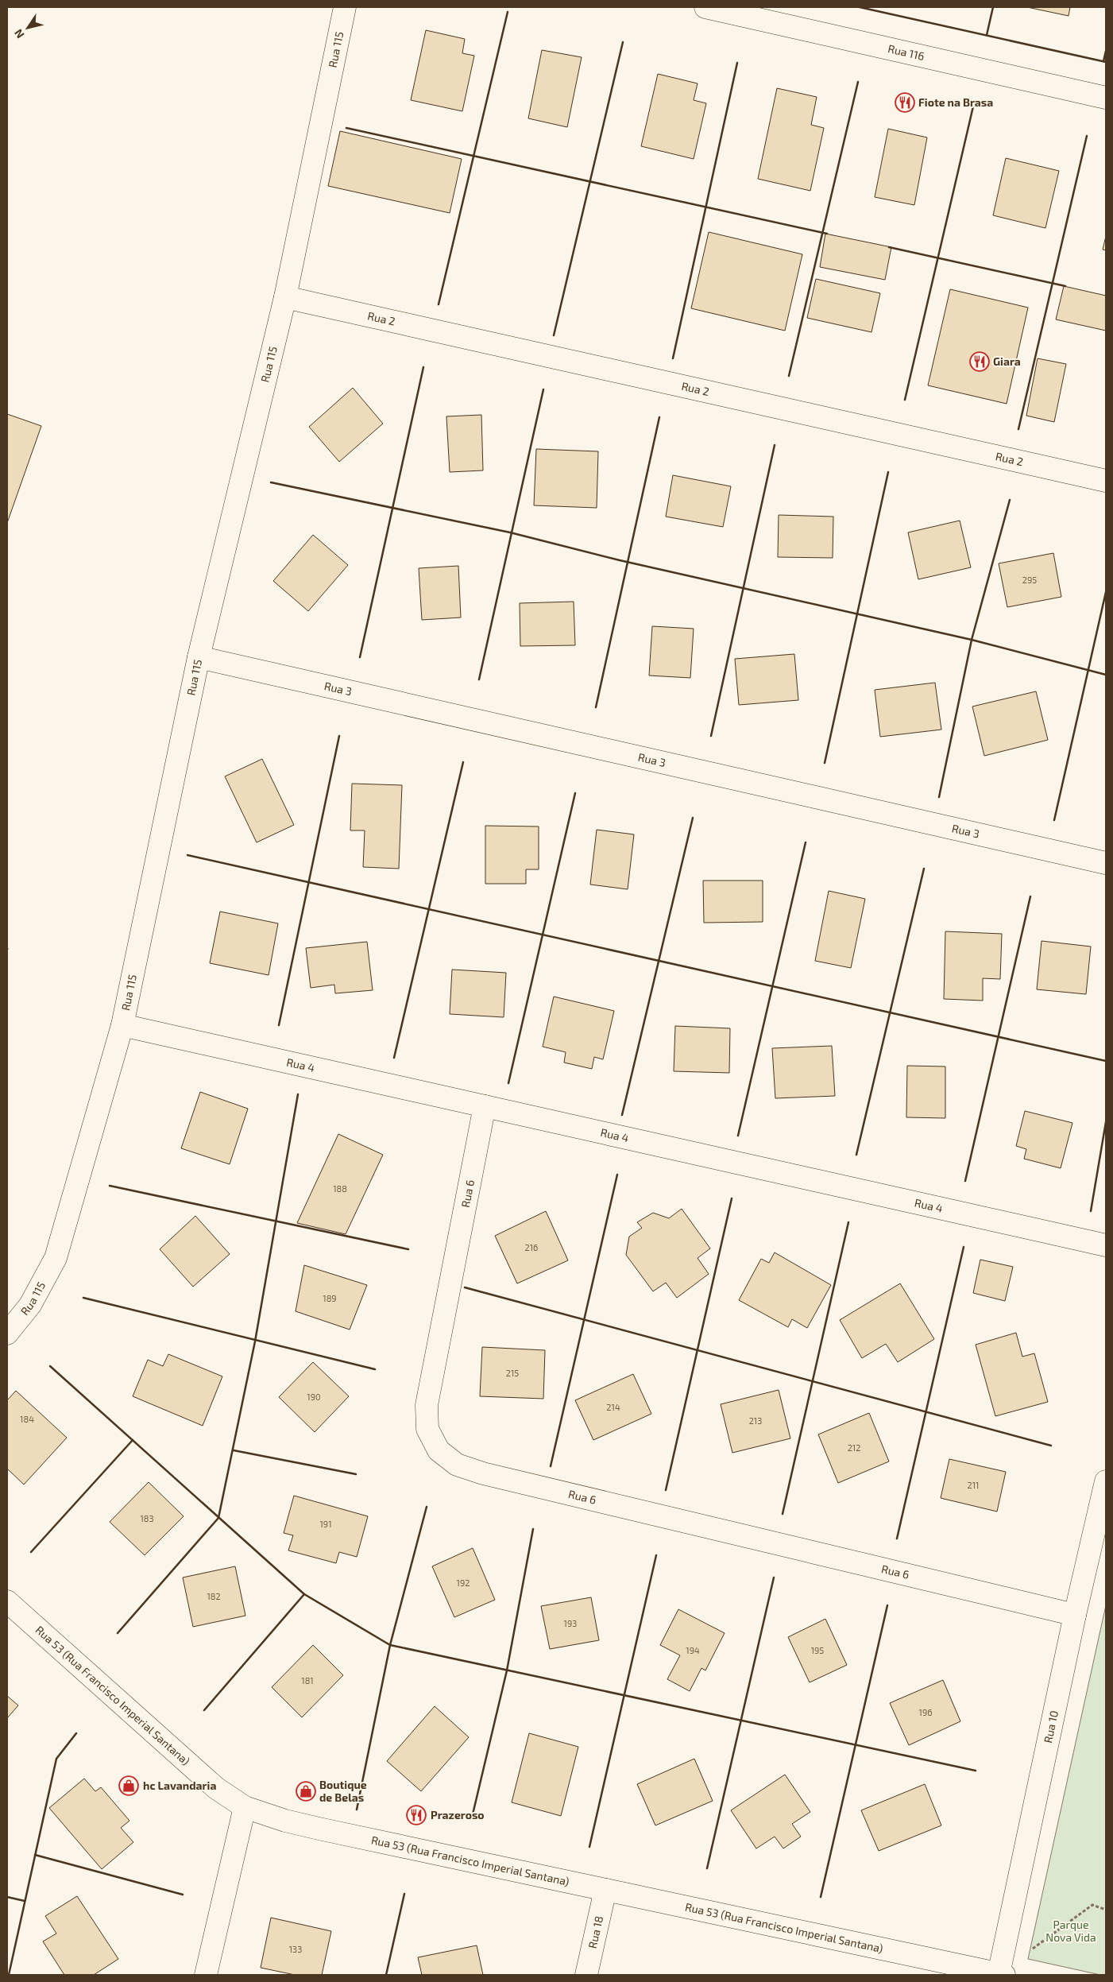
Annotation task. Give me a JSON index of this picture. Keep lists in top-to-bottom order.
{
  "streets": {
    "street": [
      "Rua 115",
      "Rua 116",
      "Rua 2",
      "Rua 3",
      "Rua 4",
      "Rua 6",
      "Rua 53 (Rua Francisco Imperial Santana)",
      "Rua 10",
      "Rua 18"
    ]
  },
  "crossings": [
    ["Rua 115", "Rua 2"],
    ["Rua 115", "Rua 3"],
    ["Rua 115", "Rua 4"],
    ["Rua 4", "Rua 6"],
    ["Rua 6", "Rua 10"],
    ["Rua 53 (Rua Francisco Imperial Santana)", "Rua 10"],
    ["Rua 53 (Rua Francisco Imperial Santana)", "Rua 18"]
  ],
  "parks": ["Parque Nova Vida"],
  "places": {
    "restaurant": ["Fiote na Brasa", "Giara", "Prazeroso"],
    "shop": ["hc Lavandaria", "Boutique de Belas"]
  },
  "house_numbers": [
    "295",
    "188",
    "216",
    "189",
    "215",
    "190",
    "214",
    "184",
    "213",
    "212",
    "211",
    "183",
    "191",
    "192",
    "182",
    "193",
    "194",
    "195",
    "181",
    "196",
    "133"
  ],
  "north": "bottom left"
}
